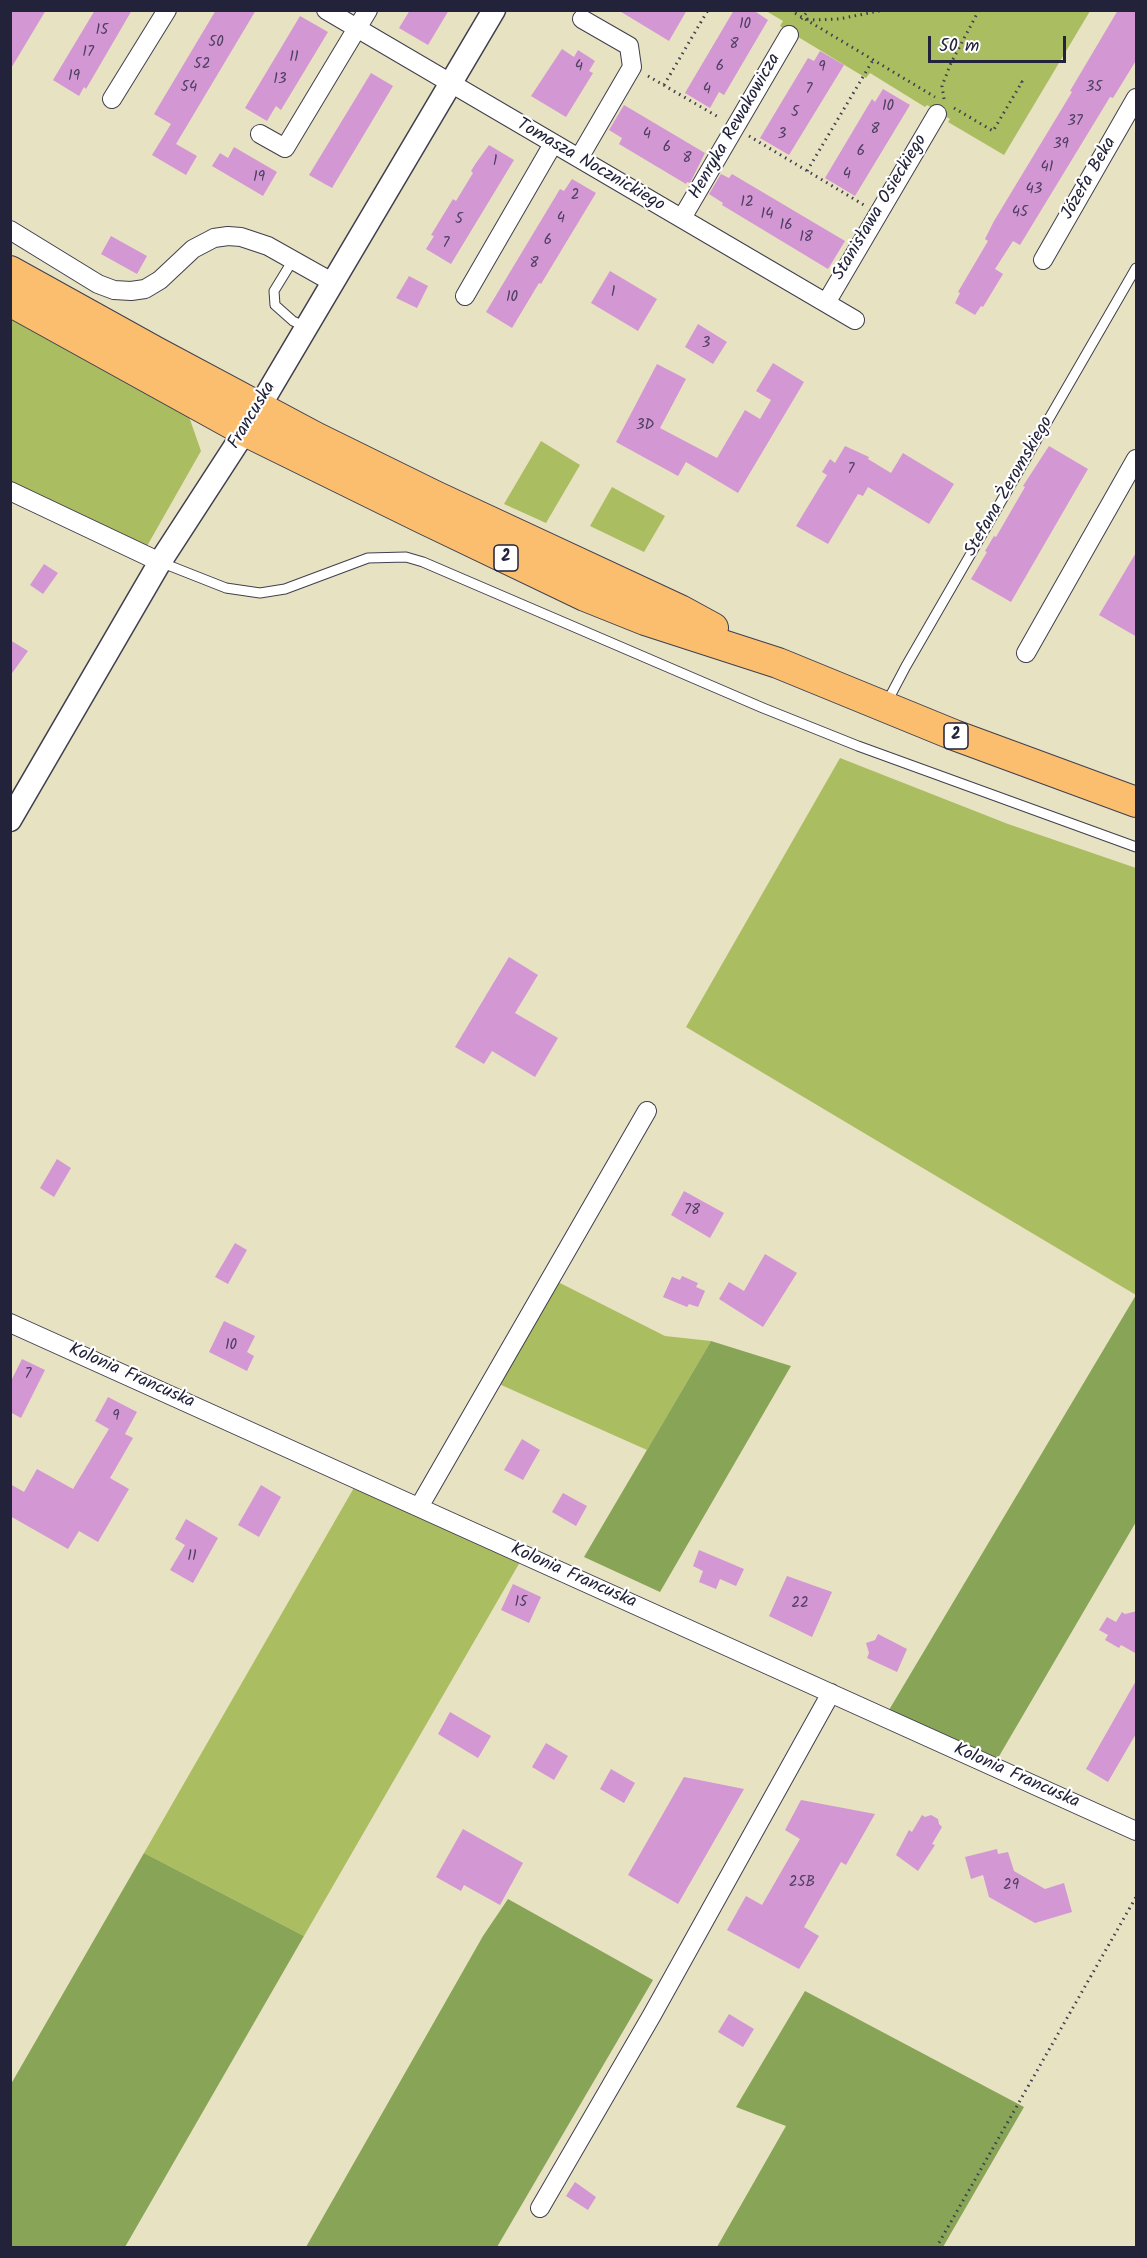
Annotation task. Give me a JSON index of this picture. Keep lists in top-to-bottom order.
{
  "streets": {
    "highway": ["2"],
    "street": [
      "Henryka Rewakowicza",
      "Tomasza Nocznickiego",
      "Józefa Beka",
      "Stanisława Osieckiego",
      "Francuska",
      "Kolonia Francuska"
    ],
    "lane": ["Stefana Żeromskiego"]
  },
  "crossings": [
    ["Henryka Rewakowicza", "Tomasza Nocznickiego"],
    ["Tomasza Nocznickiego", "Stanisława Osieckiego"],
    ["Tomasza Nocznickiego", "Francuska"],
    ["Francuska", "2"],
    ["Stefana Żeromskiego", "2"]
  ],
  "house_numbers": [
    "10",
    "15",
    "50",
    "8",
    "17",
    "11",
    "52",
    "4",
    "6",
    "9",
    "19",
    "13",
    "54",
    "35",
    "4",
    "7",
    "10",
    "5",
    "37",
    "8",
    "4",
    "3",
    "39",
    "6",
    "6",
    "8",
    "1",
    "41",
    "4",
    "19",
    "43",
    "2",
    "12",
    "45",
    "14",
    "4",
    "5",
    "16",
    "18",
    "6",
    "7",
    "8",
    "1",
    "10",
    "3",
    "3D",
    "7",
    "78",
    "10",
    "7",
    "9",
    "11",
    "15",
    "22",
    "25B",
    "29"
  ],
  "scale_bar": "50 m"
}
